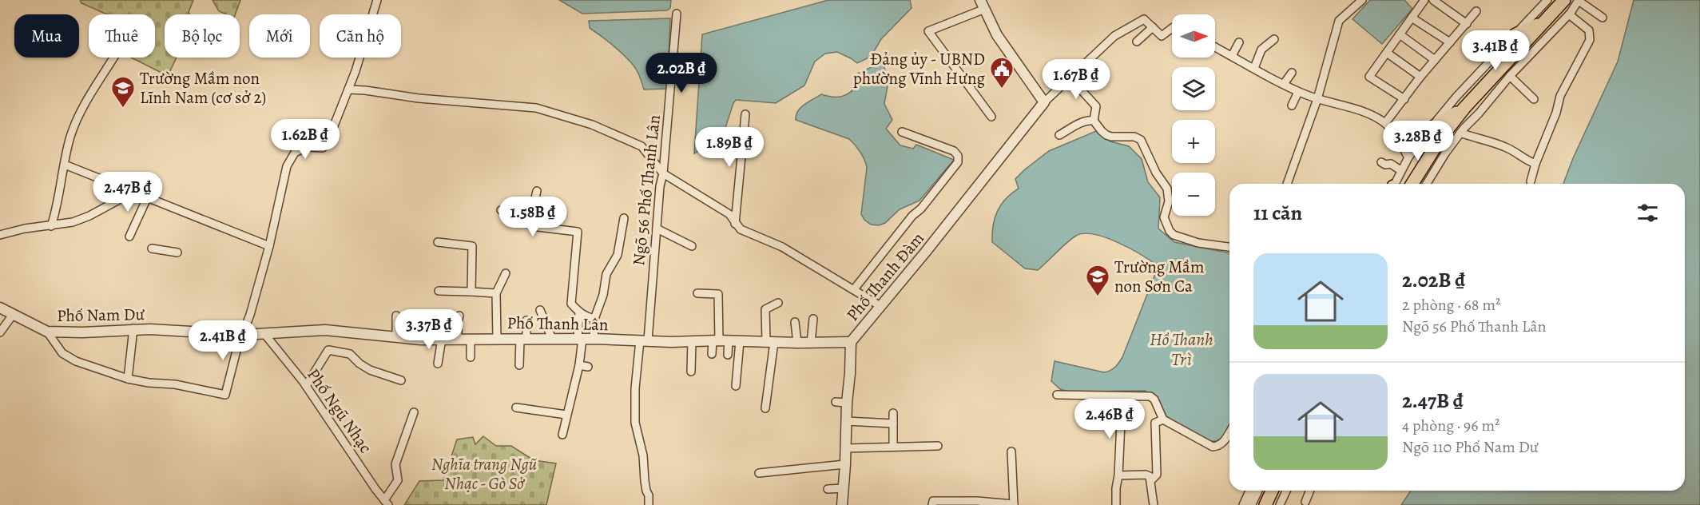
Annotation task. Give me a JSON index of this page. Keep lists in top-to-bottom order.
{
  "streets": {
    "street": [
      "Ngõ 56 Phố Thanh Lân",
      "Phố Thanh Đàm",
      "Phố Nam Dư",
      "Phố Thanh Lân",
      "Phố Ngũ Nhạc"
    ]
  },
  "crossings": [
    ["Ngõ 56 Phố Thanh Lân", "Phố Thanh Lân"],
    ["Phố Thanh Đàm", "Phố Thanh Lân"],
    ["Phố Nam Dư", "Phố Thanh Lân"],
    ["Phố Nam Dư", "Phố Ngũ Nhạc"],
    ["Phố Thanh Lân", "Phố Ngũ Nhạc"]
  ],
  "water": ["Hồ Thanh Trì"],
  "parks": ["Nghĩa trang Ngũ Nhạc - Gò Sở"],
  "places": {
    "public building": ["Đảng ủy - UBND phường Vĩnh Hưng"],
    "school or university": ["Trường Mầm non Lĩnh Nam (cơ sở 2)", "Trường Mầm non Sơn Ca"]
  },
  "north": "right",
  "page": {
    "map_buttons": ["+", "−"],
    "chip": [
      "Mua",
      "Thuê",
      "Bộ lọc",
      "Mới",
      "Căn hộ"
    ],
    "price": [
      "3.41B ₫",
      "2.02B ₫",
      "1.67B ₫",
      "1.62B ₫",
      "3.28B ₫",
      "1.89B ₫",
      "2.47B ₫",
      "1.58B ₫",
      "3.37B ₫",
      "2.41B ₫",
      "2.46B ₫"
    ],
    "heading": "11 căn",
    "list": [
      {
        "name": "2.02B ₫",
        "note": "2 phòng · 68 m² · Ngõ 56 Phố Thanh Lân"
      },
      {
        "name": "2.47B ₫",
        "note": "4 phòng · 96 m² · Ngõ 110 Phố Nam Dư"
      }
    ]
  }
}
